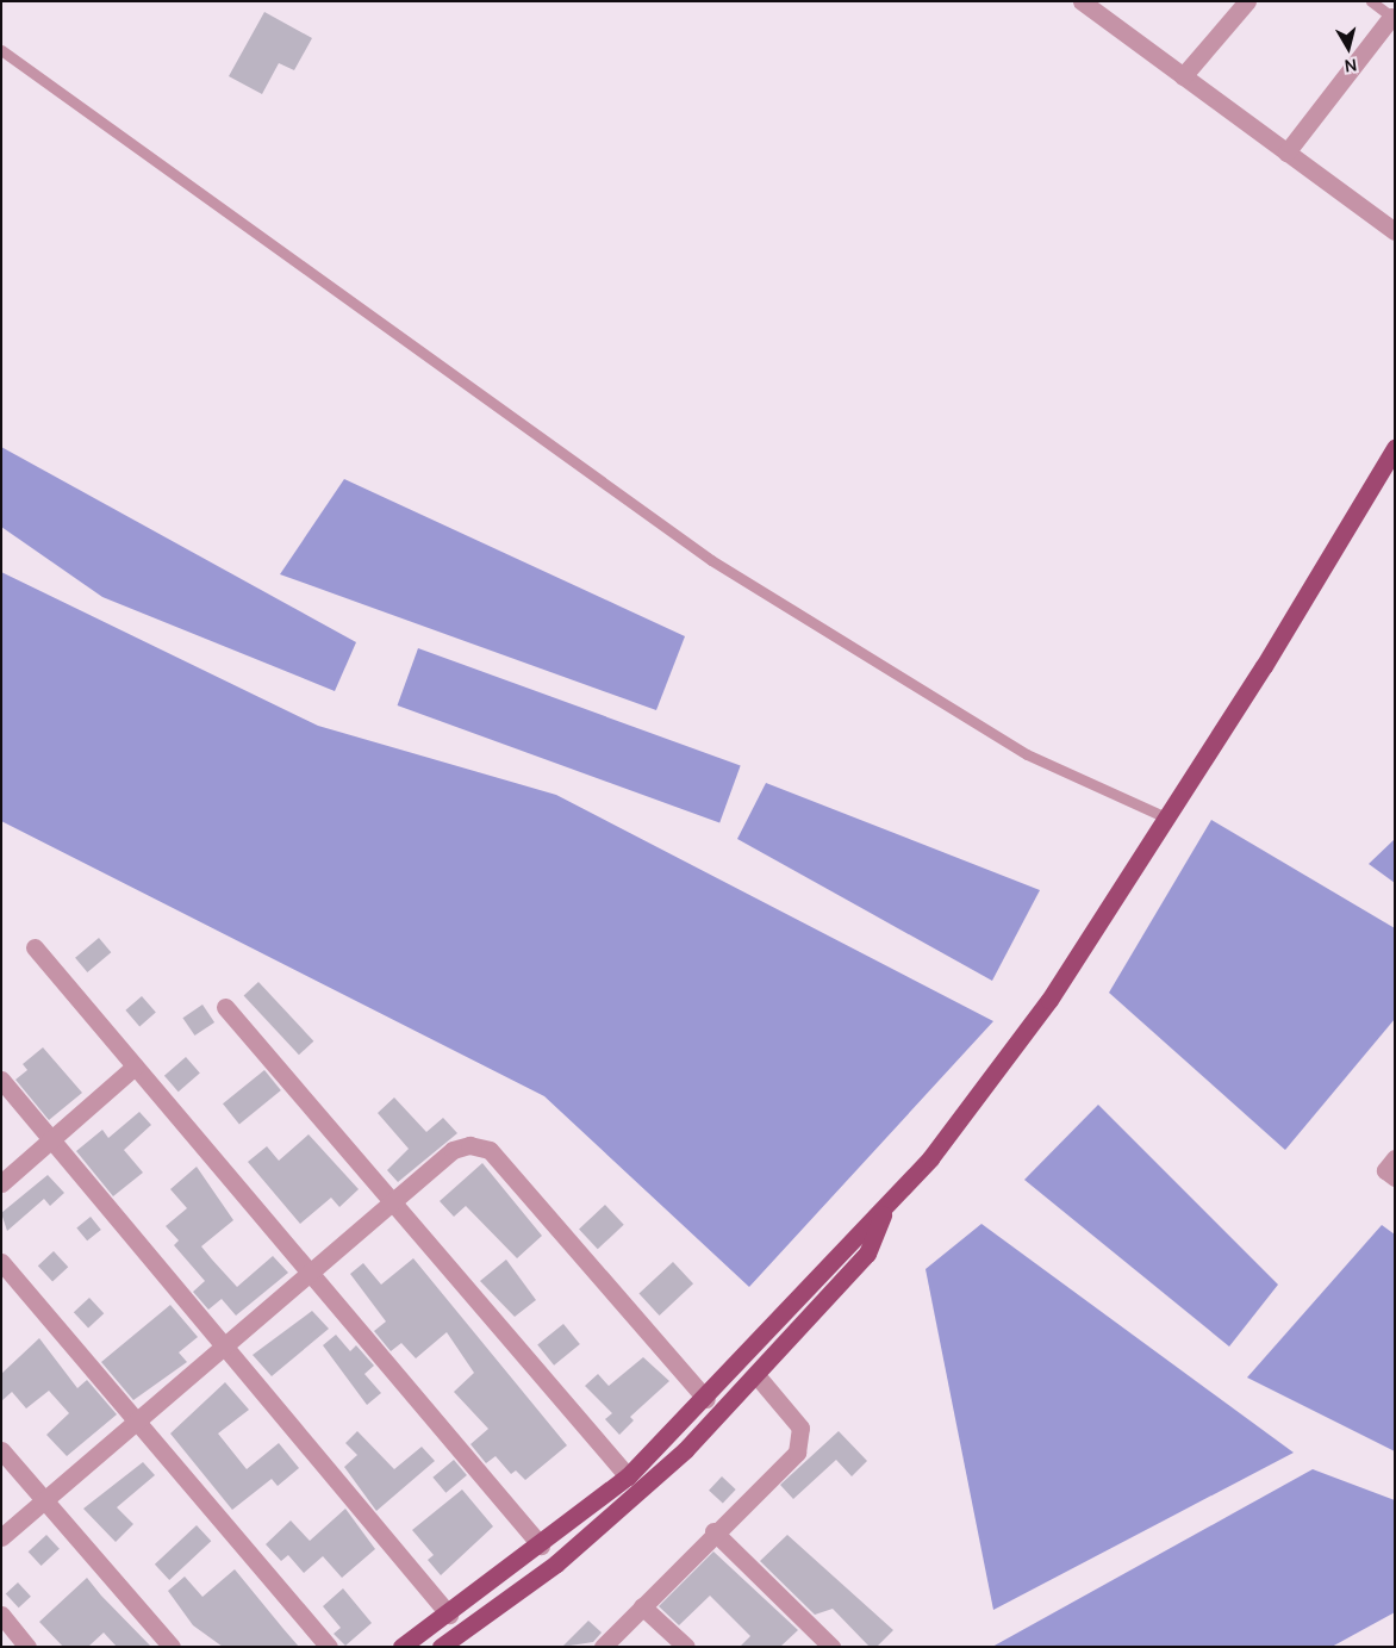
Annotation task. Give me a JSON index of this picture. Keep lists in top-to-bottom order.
{
  "north": "bottom"
}
